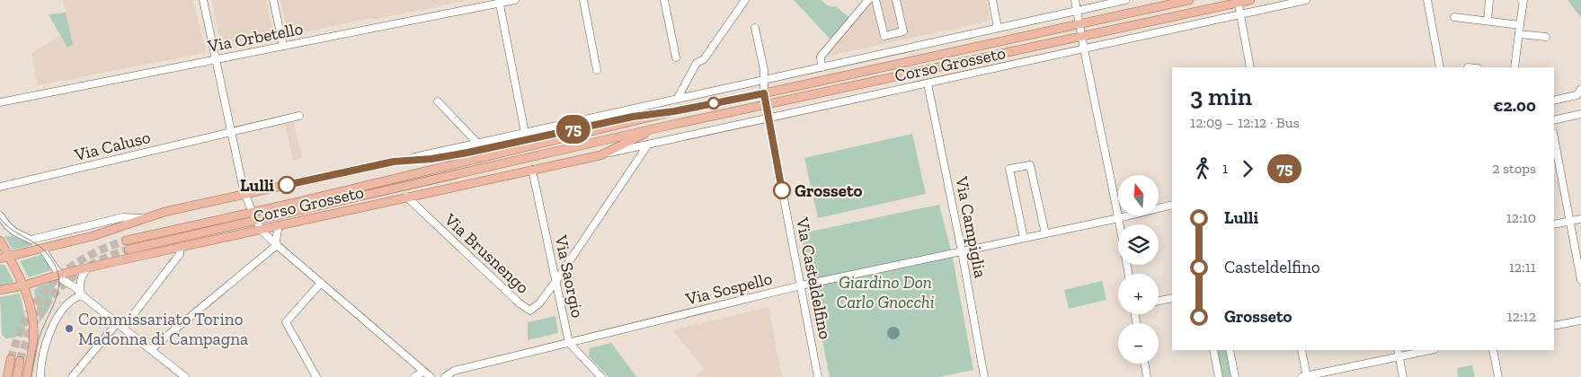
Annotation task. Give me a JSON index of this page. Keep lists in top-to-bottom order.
{
  "streets": {
    "main road": ["Corso Grosseto"],
    "street": [
      "Via Orbetello",
      "Via Caluso",
      "Via Campiglia",
      "Via Brusnengo",
      "Via Saorgio",
      "Via Casteldelfino",
      "Via Sospello"
    ]
  },
  "crossings": [
    ["Corso Grosseto", "Via Campiglia"],
    ["Corso Grosseto", "Via Brusnengo"],
    ["Corso Grosseto", "Via Saorgio"],
    ["Corso Grosseto", "Via Casteldelfino"],
    ["Via Campiglia", "Via Sospello"],
    ["Via Brusnengo", "Via Saorgio"],
    ["Via Saorgio", "Via Sospello"],
    ["Via Casteldelfino", "Via Sospello"]
  ],
  "parks": ["Giardino Don Carlo Gnocchi"],
  "places": ["Lulli", "Grosseto", "Commissariato Torino Madonna di Campagna"],
  "lines": ["bus line 75"],
  "north": "top",
  "page": {
    "on_map": "75",
    "heading": ["3 min", "12:09 – 12:12 · Bus", "€2.00"],
    "legs": ["1", "75", "2 stops"],
    "map_buttons": ["+", "−"],
    "list": [
      {
        "name": "Lulli",
        "value": "12:10"
      },
      {
        "name": "Casteldelfino",
        "value": "12:11"
      },
      {
        "name": "Grosseto",
        "value": "12:12"
      }
    ]
  }
}
